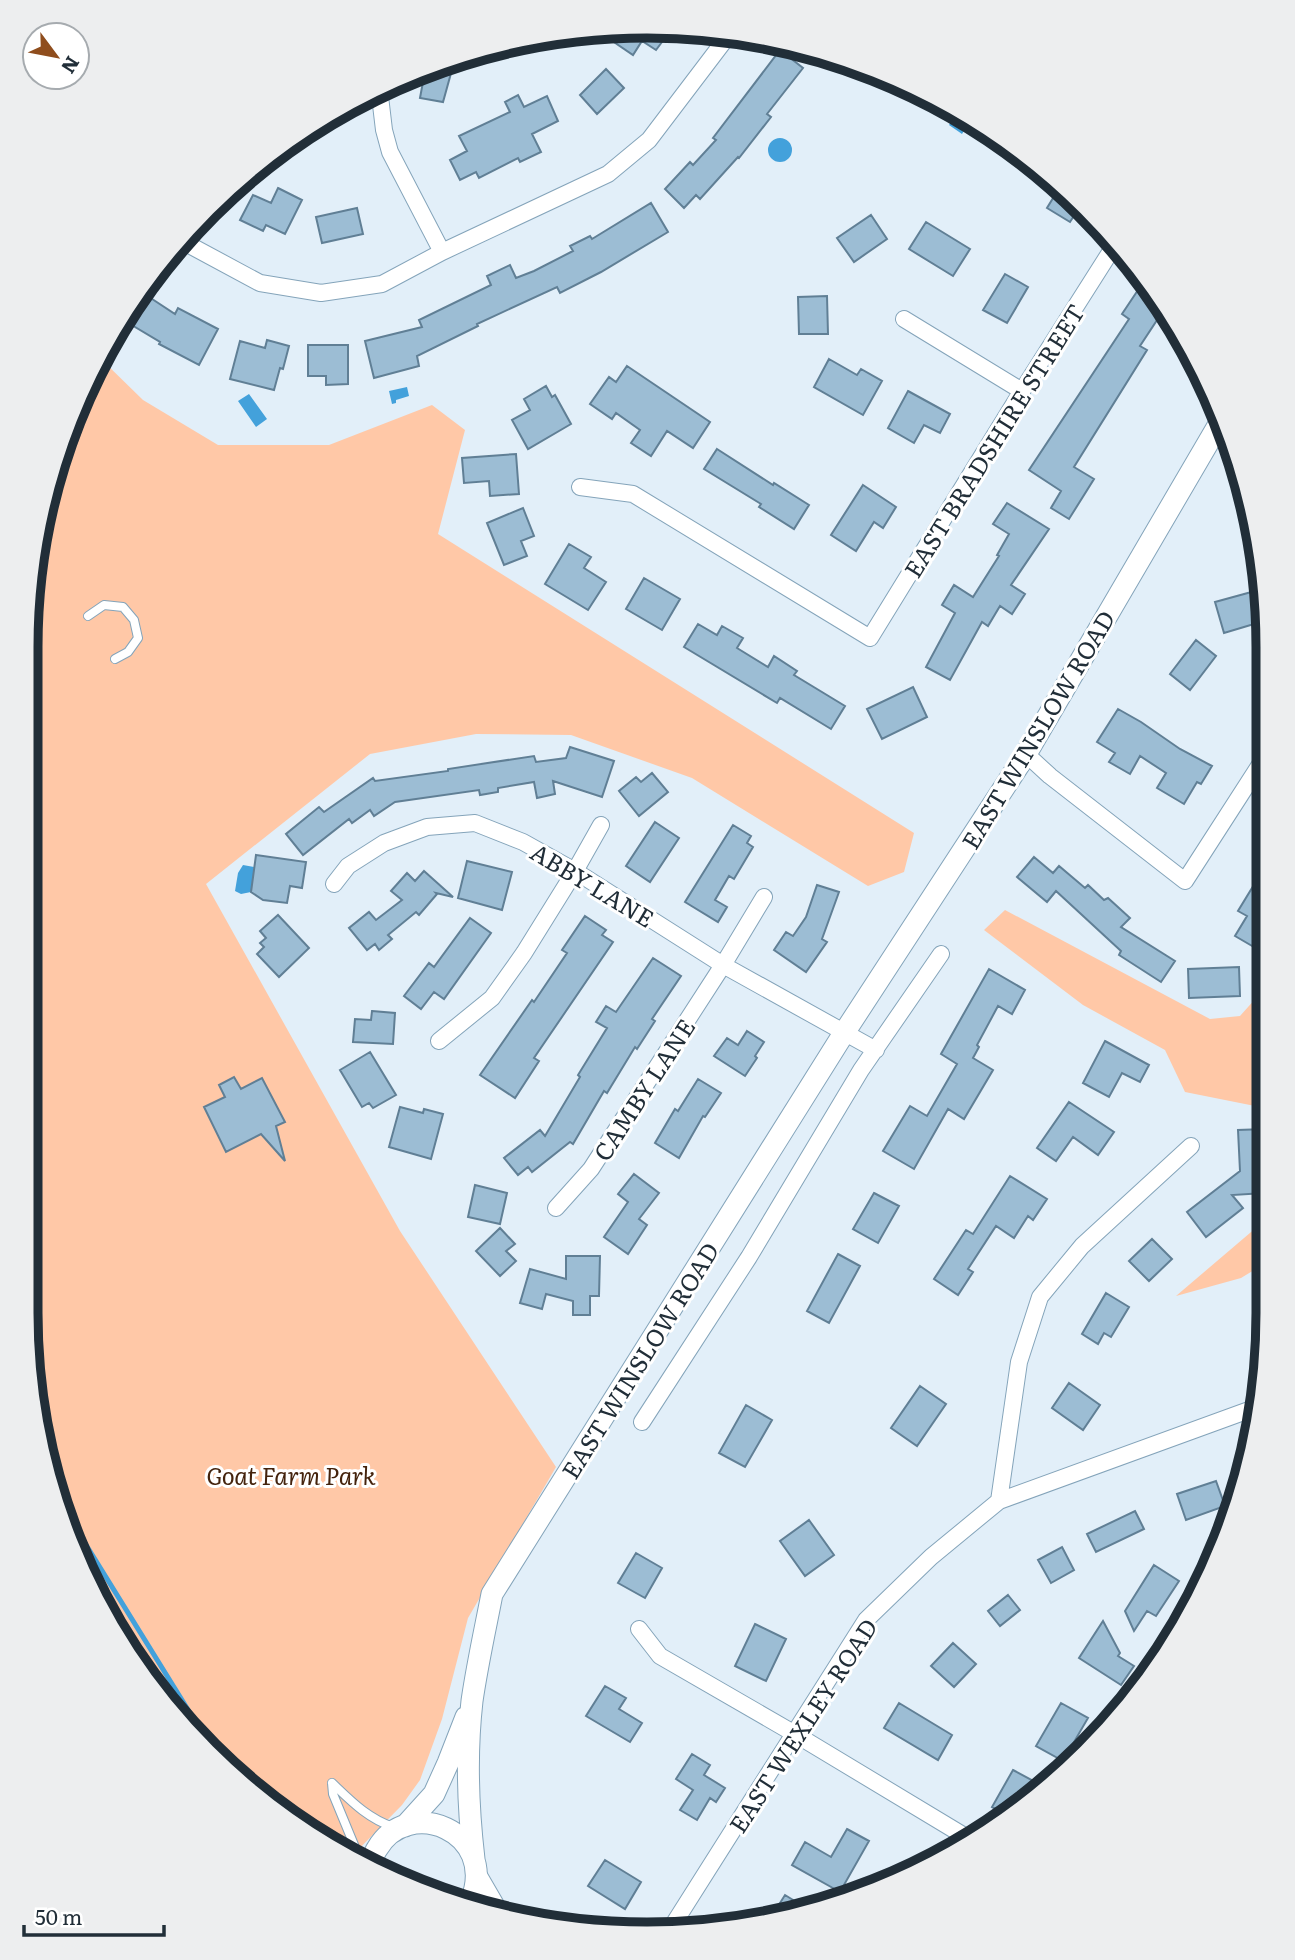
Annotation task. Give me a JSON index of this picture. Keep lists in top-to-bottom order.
{
  "streets": {
    "main road": ["EAST WINSLOW ROAD"],
    "street": [
      "EAST BRADSHIRE STREET",
      "ABBY LANE",
      "CAMBY LANE",
      "EAST WEXLEY ROAD"
    ]
  },
  "crossings": [
    ["EAST WINSLOW ROAD", "ABBY LANE"],
    ["ABBY LANE", "CAMBY LANE"]
  ],
  "parks": ["Goat Farm Park"],
  "scale_bar": "50 m",
  "north": "bottom right"
}
